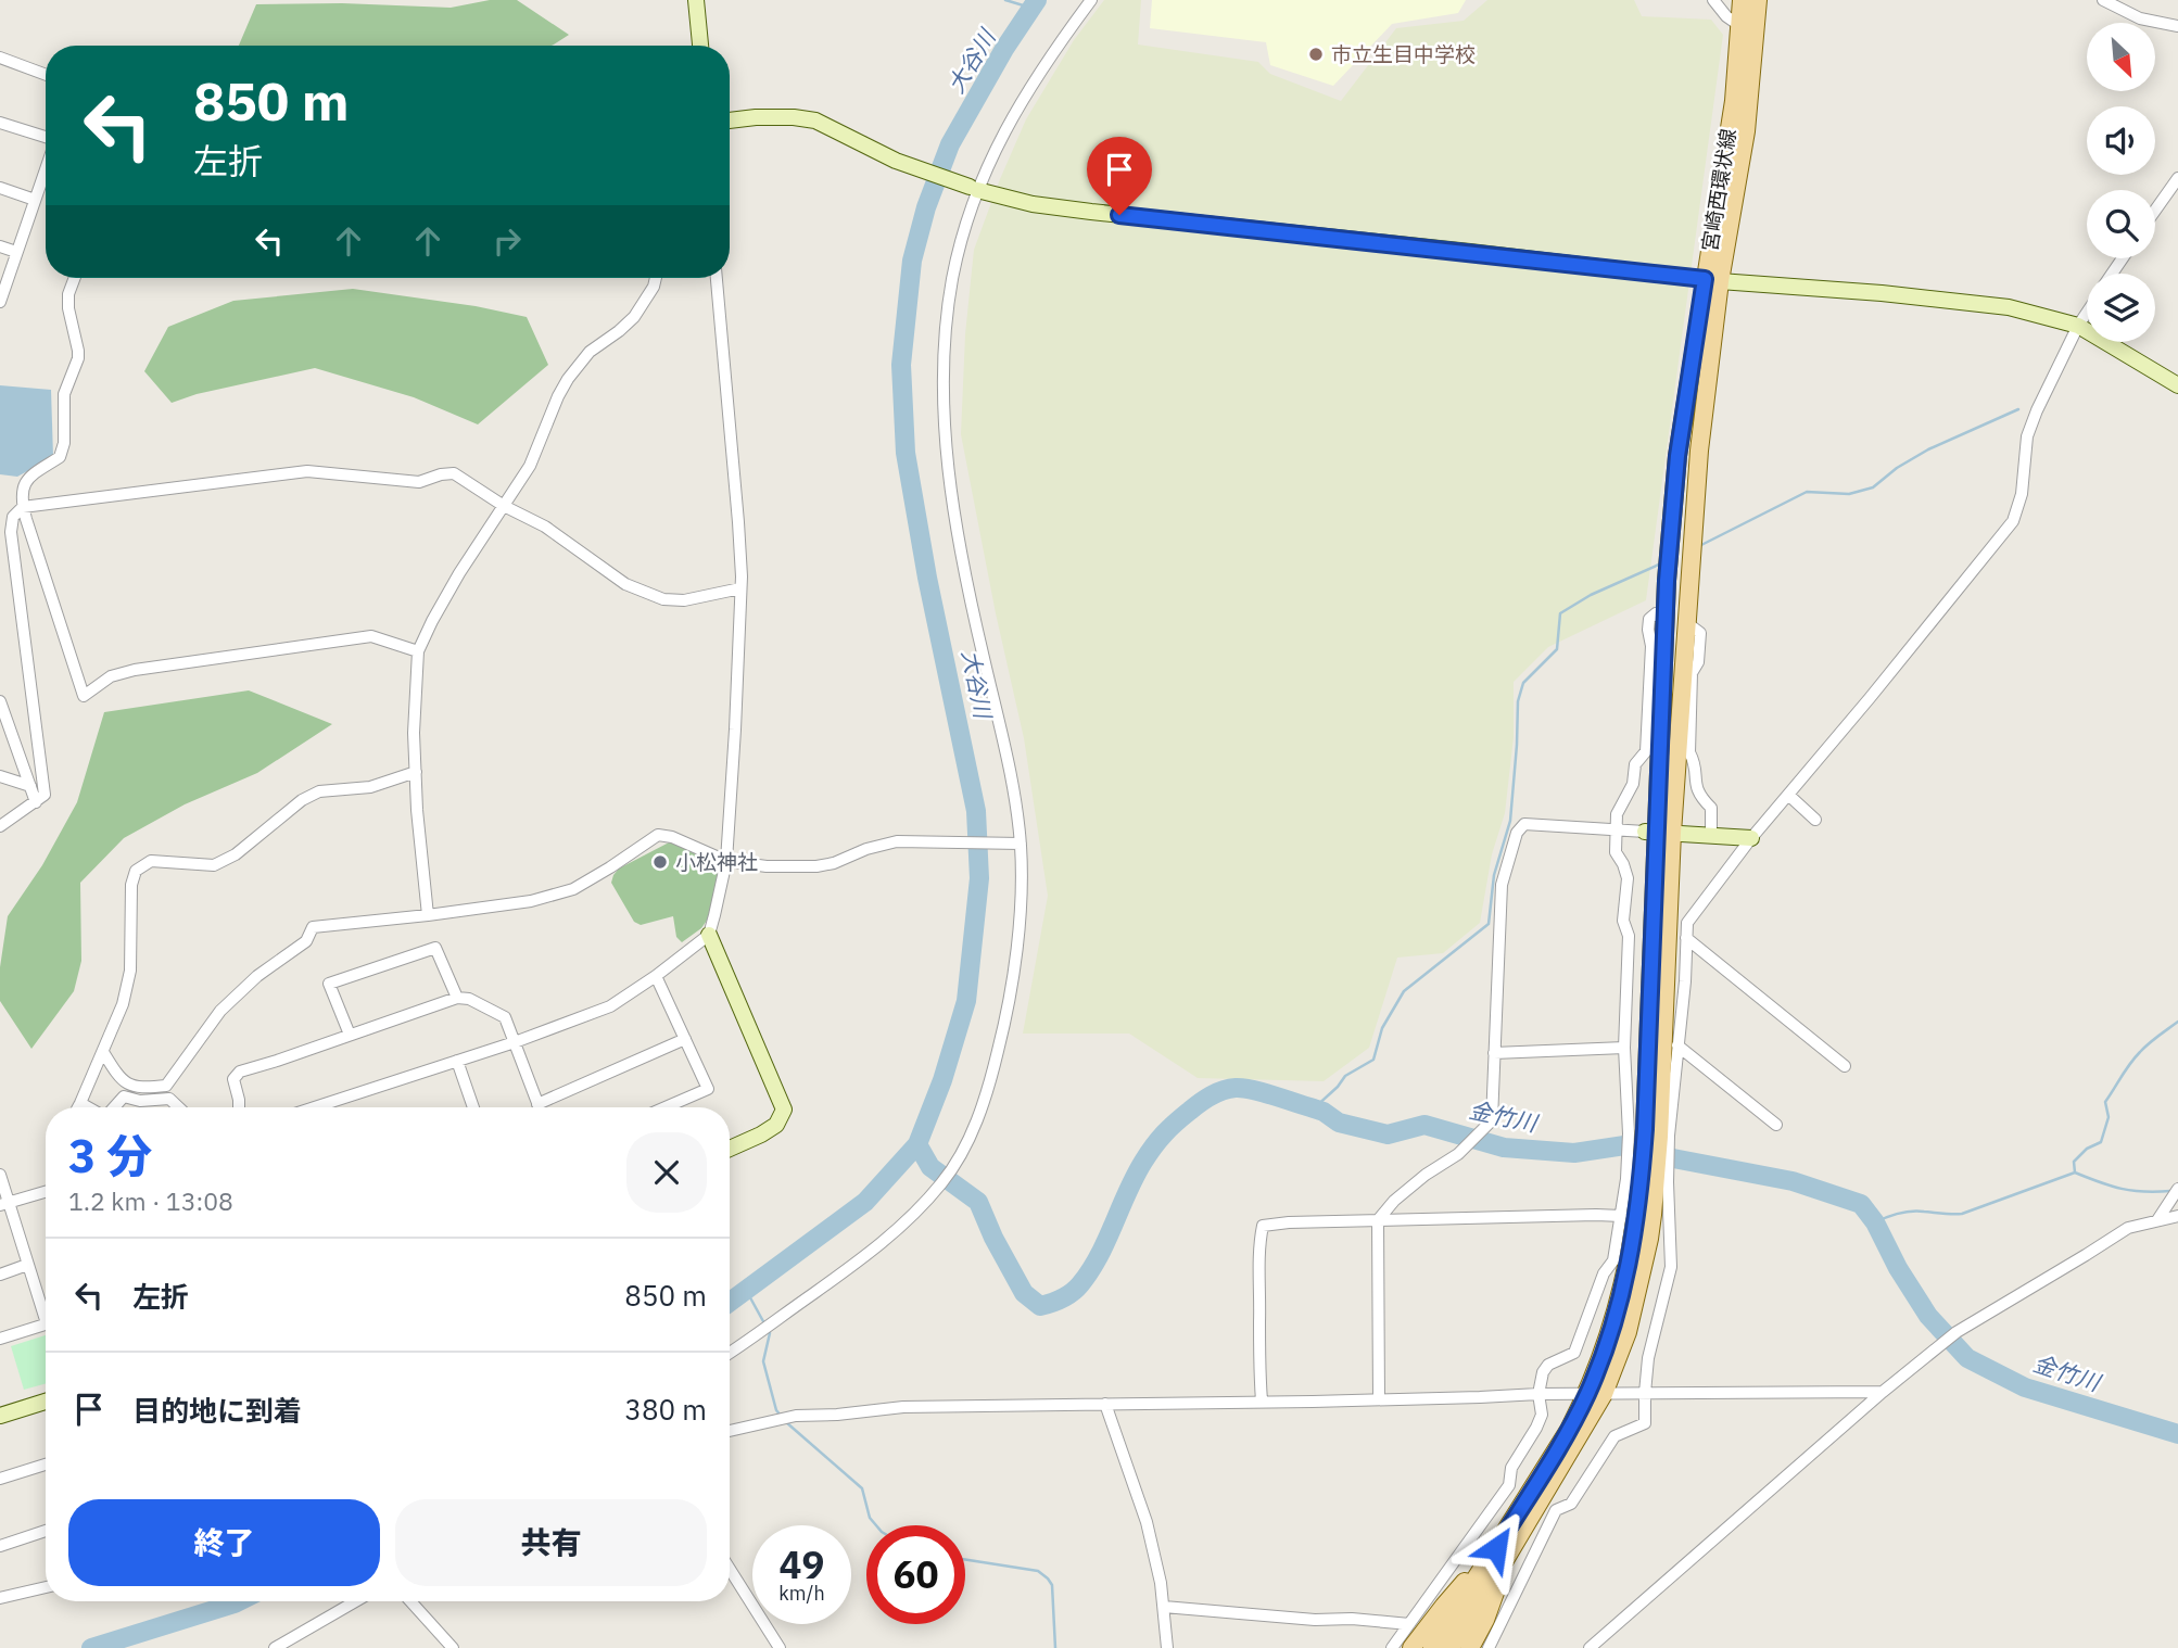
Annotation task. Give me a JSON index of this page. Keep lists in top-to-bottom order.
{
  "streets": {
    "main road": ["宮崎西環状線"]
  },
  "water": ["大谷川", "金竹川"],
  "places": ["市立生目中学校", "小松神社"],
  "north": "bottom right",
  "page": {
    "turn": ["850 m", "左折"],
    "heading": ["3 分", "1.2 km · 13:08"],
    "list": [
      {
        "name": "左折",
        "value": "850 m"
      },
      {
        "name": "目的地に到着",
        "value": "380 m"
      }
    ],
    "buttons": ["終了", "共有"],
    "speed": "49 km/h",
    "limit": "60"
  }
}
